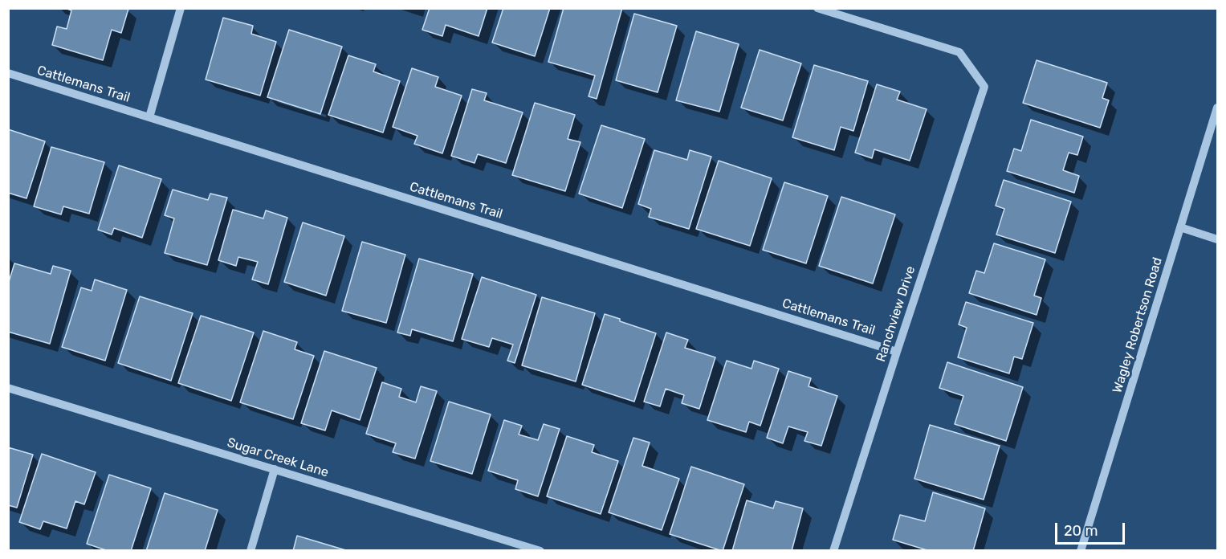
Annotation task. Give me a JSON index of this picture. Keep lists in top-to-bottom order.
{
  "streets": {
    "street": [
      "Cattlemans Trail",
      "Ranchview Drive",
      "Wagley Robertson Road",
      "Sugar Creek Lane"
    ]
  },
  "crossings": [
    ["Cattlemans Trail", "Ranchview Drive"]
  ],
  "scale_bar": "20 m"
}
